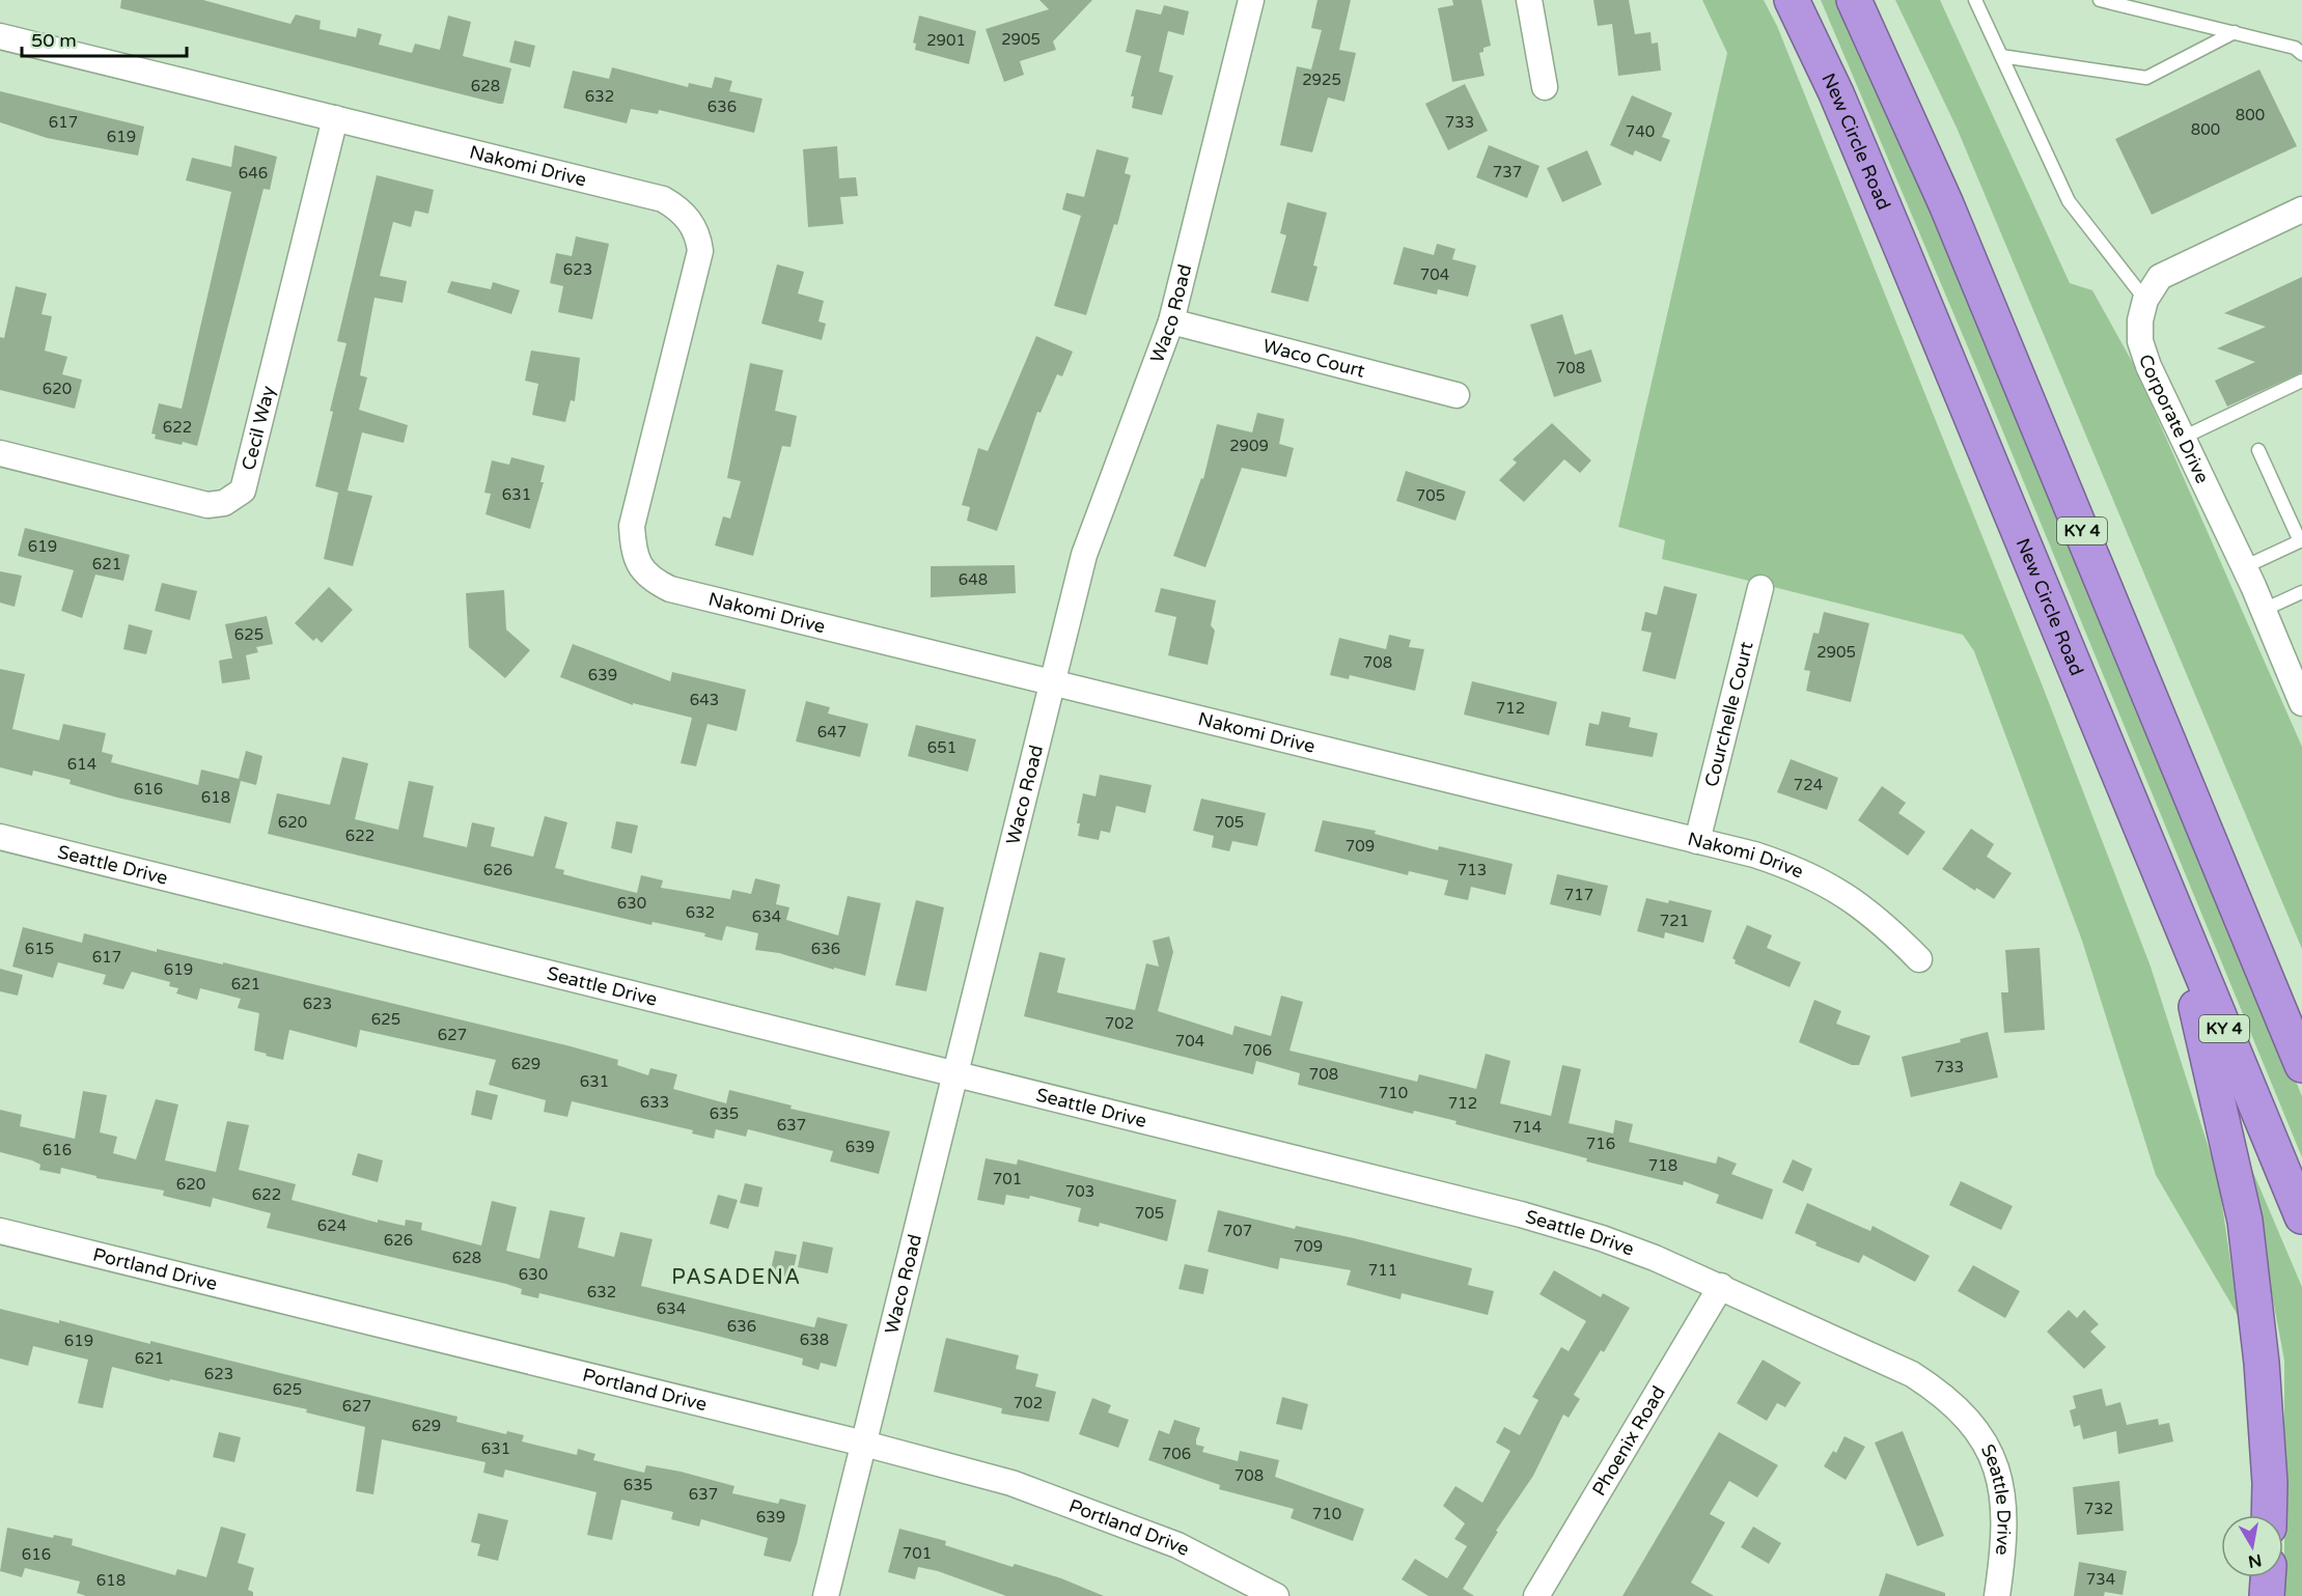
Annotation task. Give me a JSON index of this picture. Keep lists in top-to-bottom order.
{
  "streets": {
    "highway": ["New Circle Road", "KY 4"],
    "street": [
      "Nakomi Drive",
      "Waco Road",
      "Waco Court",
      "Corporate Drive",
      "Cecil Way",
      "Courchelle Court",
      "Seattle Drive",
      "Portland Drive",
      "Phoenix Road"
    ]
  },
  "crossings": [
    ["Nakomi Drive", "Waco Road"],
    ["Nakomi Drive", "Cecil Way"],
    ["Nakomi Drive", "Courchelle Court"],
    ["Waco Road", "Waco Court"],
    ["Waco Road", "Seattle Drive"],
    ["Waco Road", "Portland Drive"],
    ["Seattle Drive", "Phoenix Road"]
  ],
  "districts": ["PASADENA"],
  "house_numbers": [
    "2905",
    "2901",
    "2925",
    "628",
    "632",
    "636",
    "800",
    "617",
    "733",
    "800",
    "740",
    "619",
    "737",
    "646",
    "623",
    "704",
    "708",
    "620",
    "622",
    "2909",
    "631",
    "705",
    "619",
    "621",
    "648",
    "625",
    "2905",
    "708",
    "639",
    "643",
    "712",
    "647",
    "651",
    "614",
    "724",
    "616",
    "618",
    "620",
    "705",
    "622",
    "709",
    "626",
    "713",
    "717",
    "630",
    "632",
    "634",
    "721",
    "615",
    "636",
    "617",
    "619",
    "621",
    "623",
    "625",
    "702",
    "627",
    "704",
    "706",
    "629",
    "733",
    "708",
    "631",
    "710",
    "633",
    "712",
    "635",
    "637",
    "714",
    "716",
    "639",
    "616",
    "718",
    "701",
    "620",
    "703",
    "622",
    "705",
    "624",
    "707",
    "626",
    "709",
    "628",
    "711",
    "630",
    "632",
    "634",
    "636",
    "638",
    "619",
    "621",
    "623",
    "625",
    "702",
    "627",
    "629",
    "631",
    "706",
    "708",
    "635",
    "637",
    "732",
    "710",
    "639",
    "701",
    "616",
    "734",
    "618"
  ],
  "scale_bar": "50 m",
  "north": "bottom"
}
